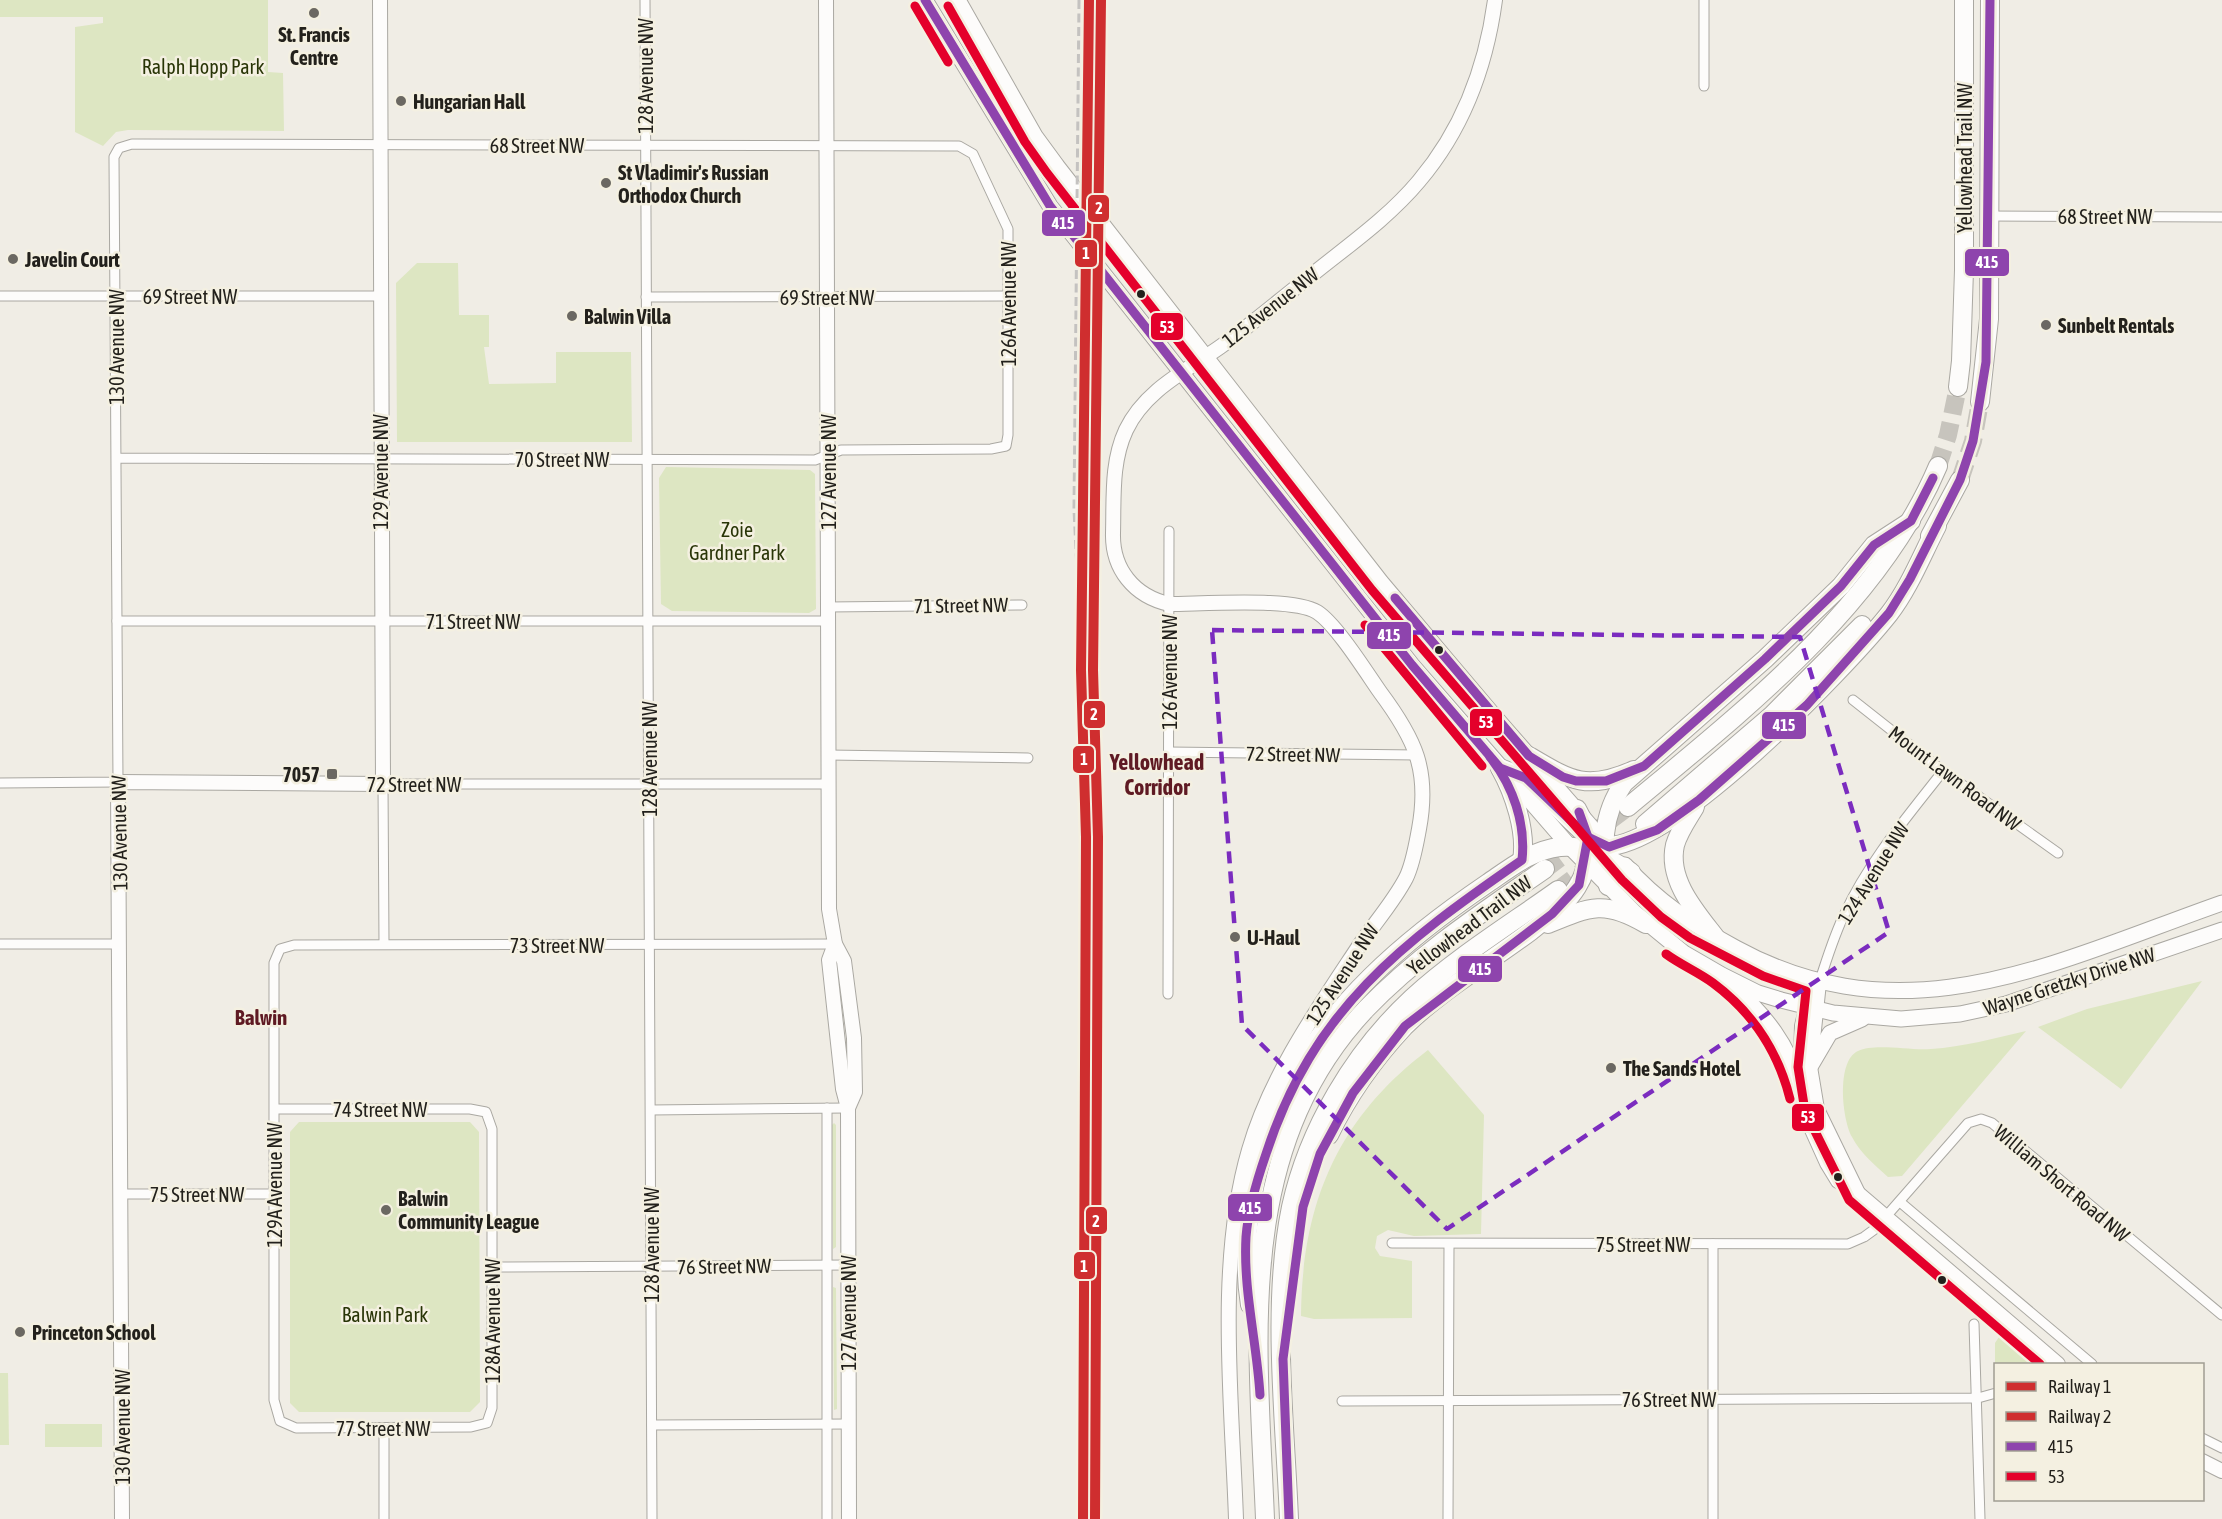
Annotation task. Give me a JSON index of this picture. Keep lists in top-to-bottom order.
{
  "streets": {
    "highway": ["Yellowhead Trail NW"],
    "main road": ["Wayne Gretzky Drive NW"],
    "street": [
      "128 Avenue NW",
      "68 Street NW",
      "69 Street NW",
      "126A Avenue NW",
      "125 Avenue NW",
      "130 Avenue NW",
      "70 Street NW",
      "129 Avenue NW",
      "127 Avenue NW",
      "71 Street NW",
      "126 Avenue NW",
      "72 Street NW",
      "Mount Lawn Road NW",
      "124 Avenue NW",
      "73 Street NW",
      "74 Street NW",
      "William Short Road NW",
      "129A Avenue NW",
      "75 Street NW",
      "76 Street NW",
      "128A Avenue NW",
      "77 Street NW"
    ]
  },
  "crossings": [
    ["128 Avenue NW", "68 Street NW"],
    ["128 Avenue NW", "69 Street NW"],
    ["128 Avenue NW", "70 Street NW"],
    ["128 Avenue NW", "71 Street NW"],
    ["128 Avenue NW", "72 Street NW"],
    ["128 Avenue NW", "73 Street NW"],
    ["128 Avenue NW", "76 Street NW"],
    ["68 Street NW", "Yellowhead Trail NW"],
    ["68 Street NW", "126A Avenue NW"],
    ["68 Street NW", "130 Avenue NW"],
    ["68 Street NW", "129 Avenue NW"],
    ["68 Street NW", "127 Avenue NW"],
    ["69 Street NW", "126A Avenue NW"],
    ["69 Street NW", "130 Avenue NW"],
    ["69 Street NW", "129 Avenue NW"],
    ["69 Street NW", "127 Avenue NW"],
    ["126A Avenue NW", "70 Street NW"],
    ["125 Avenue NW", "126 Avenue NW"],
    ["125 Avenue NW", "72 Street NW"],
    ["130 Avenue NW", "70 Street NW"],
    ["130 Avenue NW", "71 Street NW"],
    ["130 Avenue NW", "72 Street NW"],
    ["130 Avenue NW", "75 Street NW"],
    ["70 Street NW", "129 Avenue NW"],
    ["70 Street NW", "127 Avenue NW"],
    ["129 Avenue NW", "71 Street NW"],
    ["129 Avenue NW", "72 Street NW"],
    ["129 Avenue NW", "73 Street NW"],
    ["127 Avenue NW", "71 Street NW"],
    ["127 Avenue NW", "72 Street NW"],
    ["127 Avenue NW", "73 Street NW"],
    ["127 Avenue NW", "76 Street NW"],
    ["126 Avenue NW", "72 Street NW"],
    ["Mount Lawn Road NW", "124 Avenue NW"],
    ["124 Avenue NW", "Wayne Gretzky Drive NW"],
    ["73 Street NW", "129A Avenue NW"],
    ["74 Street NW", "129A Avenue NW"],
    ["74 Street NW", "128A Avenue NW"],
    ["William Short Road NW", "75 Street NW"],
    ["129A Avenue NW", "75 Street NW"],
    ["129A Avenue NW", "77 Street NW"],
    ["76 Street NW", "128A Avenue NW"],
    ["128A Avenue NW", "77 Street NW"]
  ],
  "districts": ["Yellowhead Corridor", "Balwin"],
  "parks": ["Ralph Hopp Park", "Zoie Gardner Park", "Balwin Park"],
  "places": {
    "other": [
      "St. Francis Centre",
      "Hungarian Hall",
      "St Vladimir's Russian Orthodox Church",
      "Javelin Court",
      "Balwin Villa",
      "Sunbelt Rentals",
      "U-Haul",
      "The Sands Hotel",
      "Balwin Community League",
      "Princeton School"
    ],
    "transit": ["7057"]
  },
  "lines": [
    "rail line 1",
    "rail line 2",
    "transit line 415",
    "transit line 53"
  ],
  "legend": [
    "Railway 1",
    "Railway 2",
    "415",
    "53"
  ]
}
